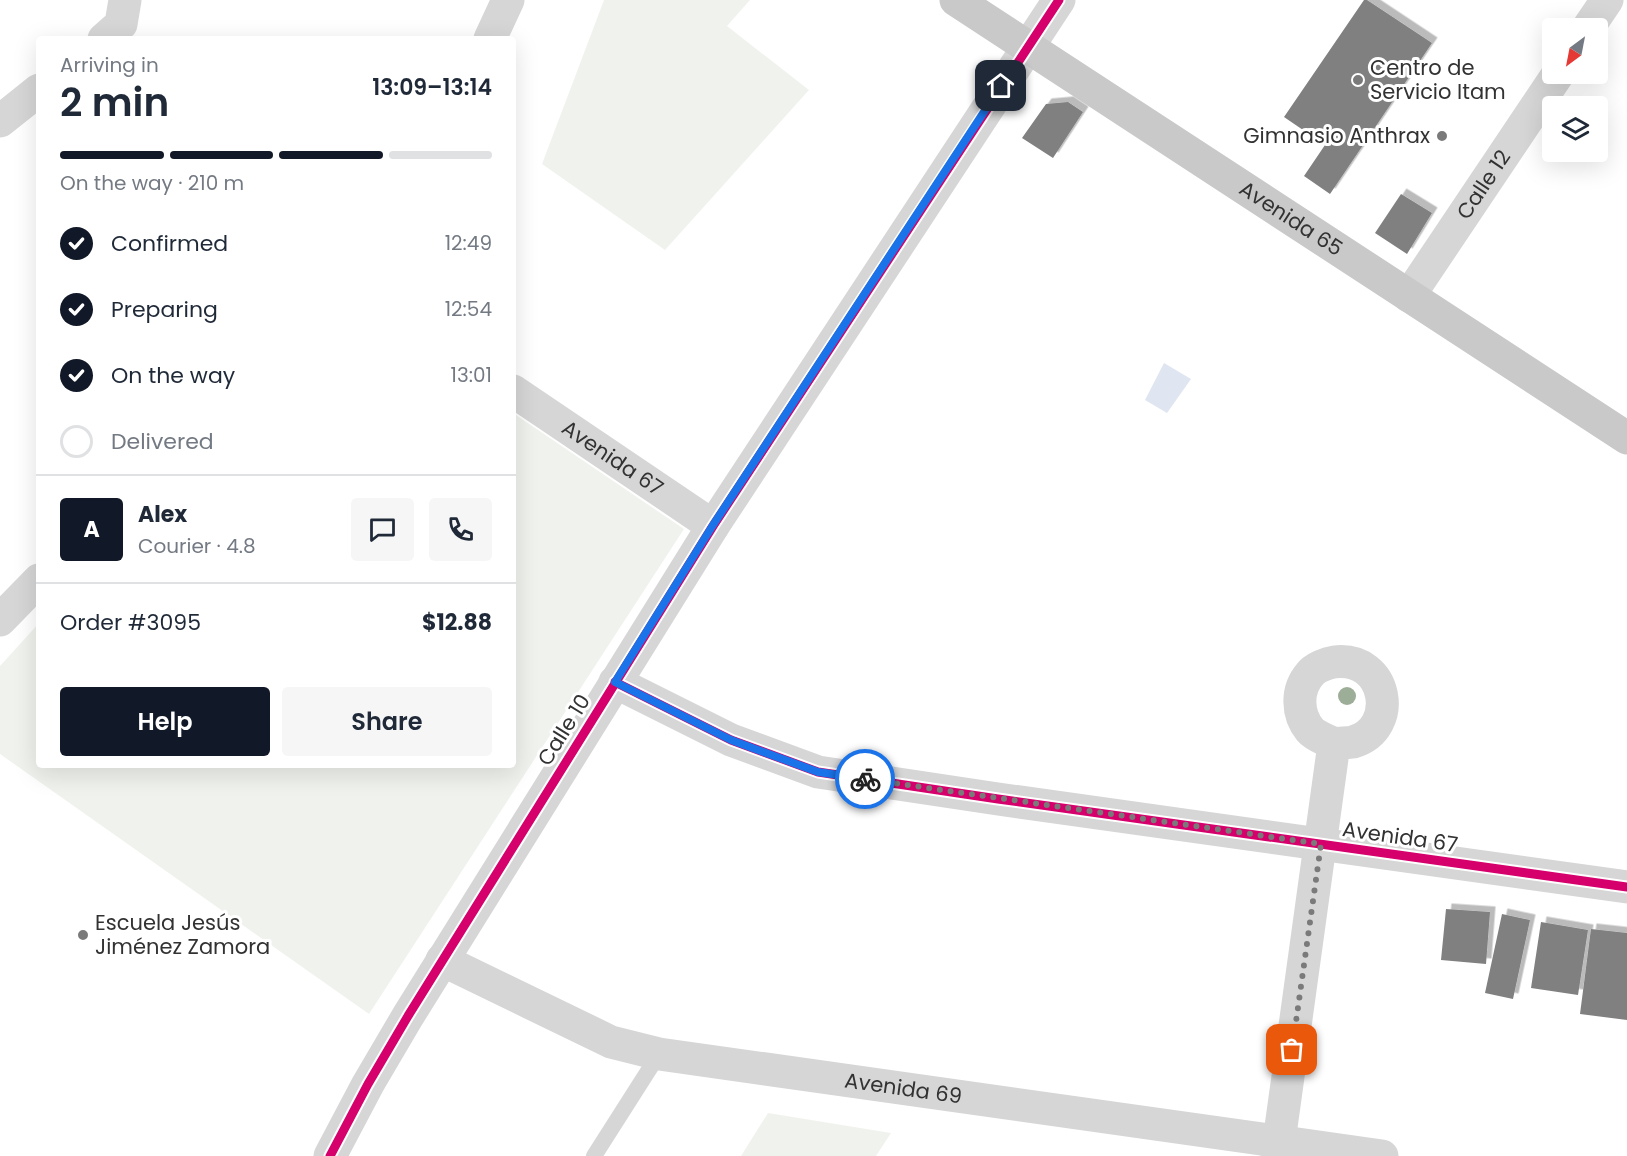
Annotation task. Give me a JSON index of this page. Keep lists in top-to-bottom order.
{
  "streets": {
    "main road": ["Avenida 65"],
    "street": [
      "Calle 12",
      "Avenida 67",
      "Calle 10",
      "Avenida 69"
    ]
  },
  "crossings": [
    ["Calle 12", "Avenida 65"],
    ["Avenida 65", "Calle 10"],
    ["Avenida 67", "Calle 10"],
    ["Calle 10", "Avenida 69"]
  ],
  "places": ["Centro de Servicio Itam", "Gimnasio Anthrax", "Escuela Jesús Jiménez Zamora"],
  "north": "bottom left",
  "page": {
    "heading": ["2 min", "Arriving in", "13:09–13:14"],
    "panel": [
      "Alex",
      "Courier · 4.8",
      "Order #3095",
      "$12.88"
    ],
    "bar": "On the way · 210 m",
    "list": [
      ["Confirmed", "12:49"],
      ["Preparing", "12:54"],
      ["On the way", "13:01"],
      "Delivered"
    ],
    "round": "A",
    "buttons": ["Help", "Share"]
  }
}
